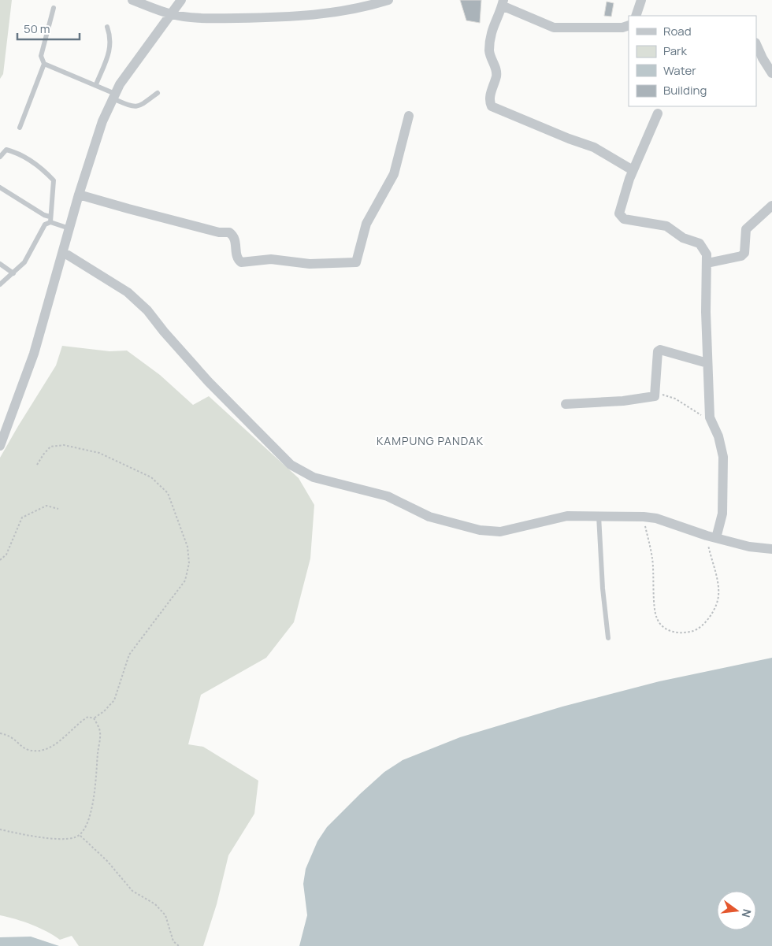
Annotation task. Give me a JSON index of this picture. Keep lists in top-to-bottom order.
{
  "districts": ["KAMPUNG PANDAK"],
  "legend": [
    "Road",
    "Park",
    "Water",
    "Building"
  ],
  "scale_bar": "50 m",
  "north": "right"
}
